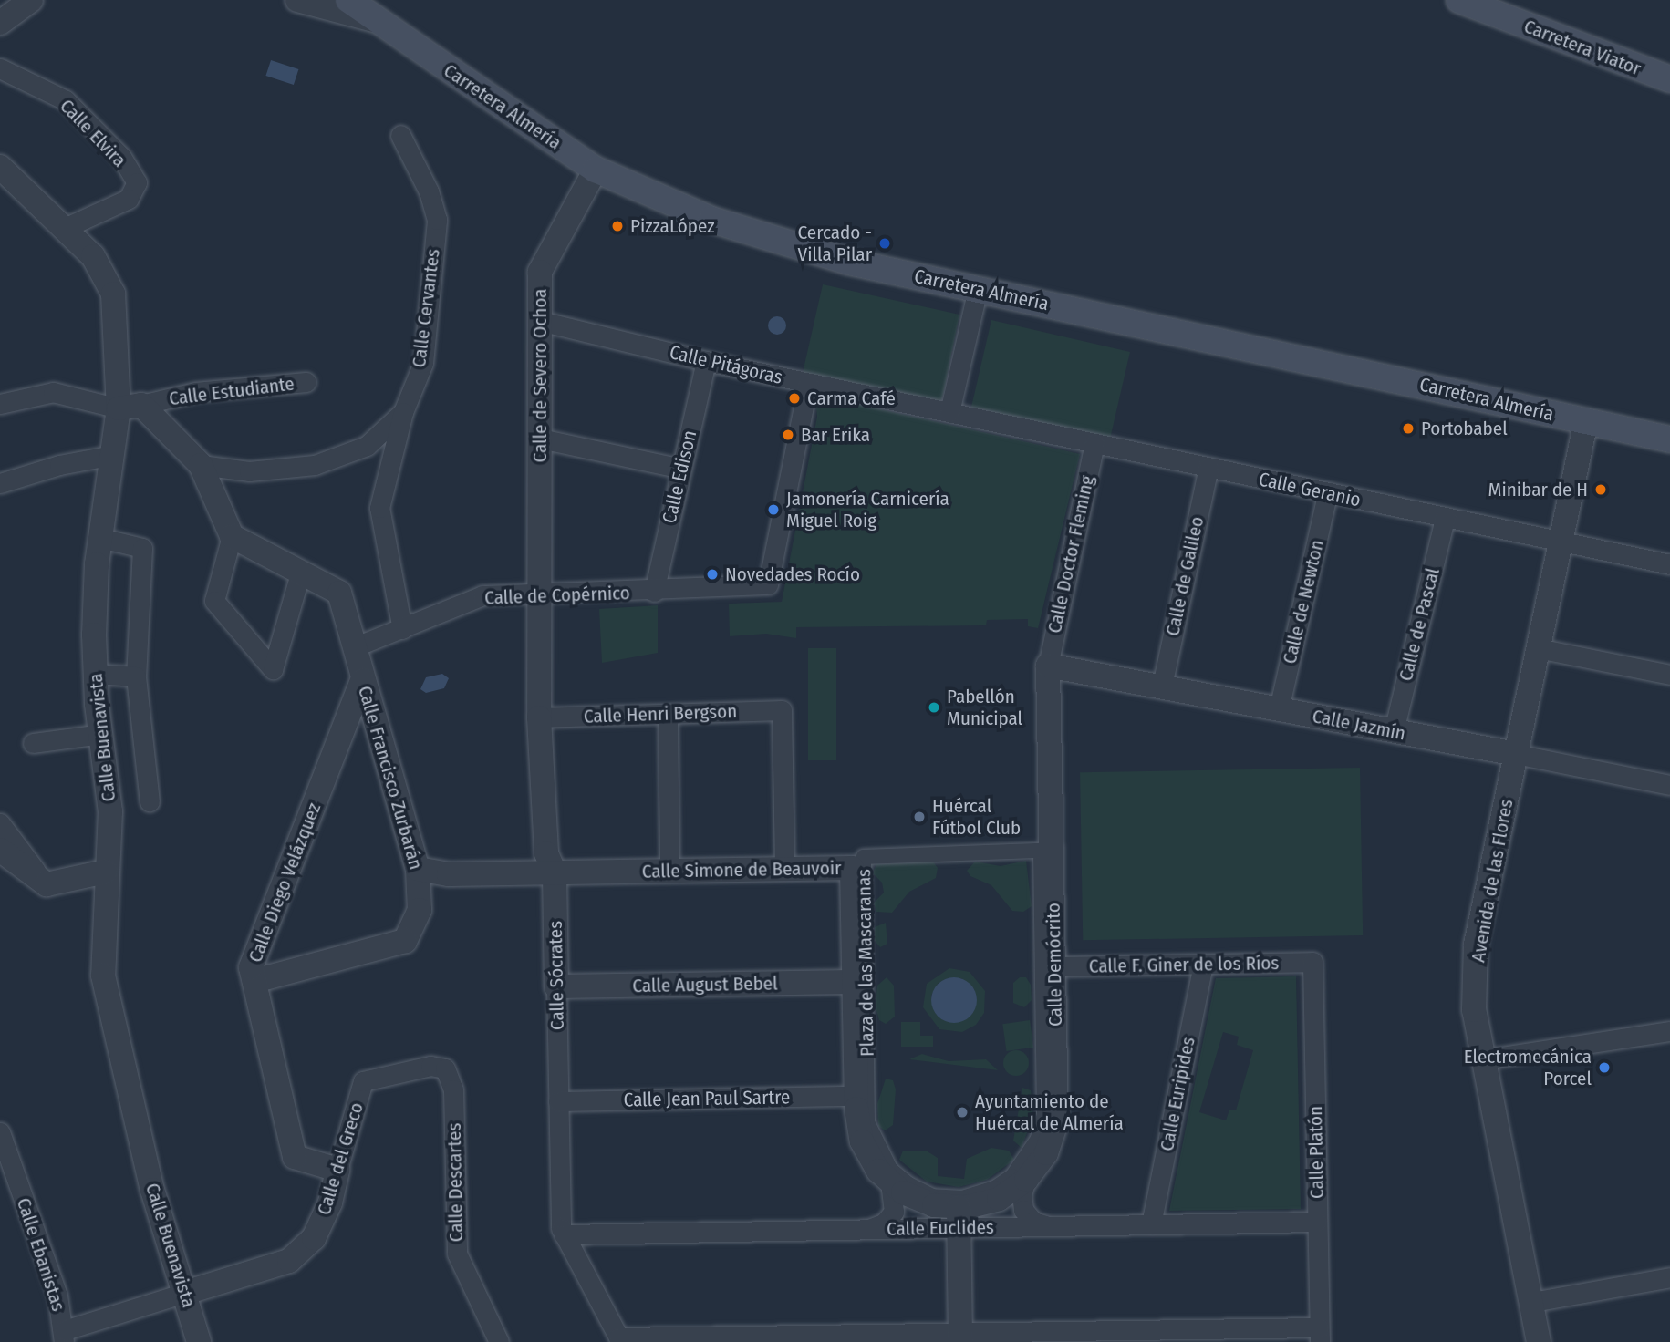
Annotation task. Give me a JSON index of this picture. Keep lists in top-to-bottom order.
{
  "streets": {
    "main road": ["Carretera Viator", "Carretera Almería"],
    "street": [
      "Calle Elvira",
      "Calle Cervantes",
      "Calle Pitágoras",
      "Calle de Severo Ochoa",
      "Calle Estudiante",
      "Calle Edison",
      "Calle Geranio",
      "Calle Doctor Fleming",
      "Calle de Galileo",
      "Calle de Copérnico",
      "Calle de Newton",
      "Calle de Pascal",
      "Calle Henri Bergson",
      "Calle Jazmín",
      "Calle Buenavista",
      "Calle Francisco Zurbarán",
      "Calle Simone de Beauvoir",
      "Avenida de las Flores",
      "Calle Diego Velázquez",
      "Plaza de las Mascaranas",
      "Calle Demócrito",
      "Calle F. Giner de los Ríos",
      "Calle Sócrates",
      "Calle August Bebel",
      "Calle Euripides",
      "Calle Jean Paul Sartre",
      "Calle Platón",
      "Calle del Greco",
      "Calle Descartes",
      "Calle Euclides",
      "Calle Ebanistas"
    ]
  },
  "crossings": [
    ["Carretera Almería", "Calle de Severo Ochoa"],
    ["Carretera Almería", "Avenida de las Flores"],
    ["Calle Elvira", "Calle Buenavista"],
    ["Calle Pitágoras", "Calle de Severo Ochoa"],
    ["Calle Pitágoras", "Calle Edison"],
    ["Calle Pitágoras", "Calle Geranio"],
    ["Calle Pitágoras", "Calle de Copérnico"],
    ["Calle de Severo Ochoa", "Calle de Copérnico"],
    ["Calle de Severo Ochoa", "Calle Sócrates"],
    ["Calle Estudiante", "Calle Buenavista"],
    ["Calle Edison", "Calle de Copérnico"],
    ["Calle Geranio", "Calle Doctor Fleming"],
    ["Calle Geranio", "Calle de Galileo"],
    ["Calle Geranio", "Calle de Newton"],
    ["Calle Geranio", "Calle de Pascal"],
    ["Calle Geranio", "Avenida de las Flores"],
    ["Calle Doctor Fleming", "Calle Jazmín"],
    ["Calle Doctor Fleming", "Calle Demócrito"],
    ["Calle de Galileo", "Calle Jazmín"],
    ["Calle de Copérnico", "Calle Francisco Zurbarán"],
    ["Calle de Copérnico", "Calle Sócrates"],
    ["Calle de Newton", "Calle Jazmín"],
    ["Calle de Pascal", "Calle Jazmín"],
    ["Calle Henri Bergson", "Calle Simone de Beauvoir"],
    ["Calle Henri Bergson", "Calle Sócrates"],
    ["Calle Jazmín", "Avenida de las Flores"],
    ["Calle Jazmín", "Calle Demócrito"],
    ["Calle Buenavista", "Calle del Greco"],
    ["Calle Francisco Zurbarán", "Calle Simone de Beauvoir"],
    ["Calle Francisco Zurbarán", "Calle Diego Velázquez"],
    ["Calle Simone de Beauvoir", "Calle Sócrates"],
    ["Calle Simone de Beauvoir", "Calle August Bebel"],
    ["Calle Diego Velázquez", "Calle del Greco"],
    ["Calle Demócrito", "Calle F. Giner de los Ríos"],
    ["Calle Demócrito", "Calle Euclides"],
    ["Calle F. Giner de los Ríos", "Calle Euripides"],
    ["Calle F. Giner de los Ríos", "Calle Platón"],
    ["Calle Sócrates", "Calle August Bebel"],
    ["Calle Sócrates", "Calle Jean Paul Sartre"],
    ["Calle Sócrates", "Calle Euclides"],
    ["Calle Euripides", "Calle Euclides"],
    ["Calle Platón", "Calle Euclides"],
    ["Calle del Greco", "Calle Descartes"]
  ],
  "places": [
    "PizzaLópez",
    "Cercado - Villa Pilar",
    "Carma Café",
    "Portobabel",
    "Bar Erika",
    "Minibar de H",
    "Jamonería Carnicería Miguel Roig",
    "Novedades Rocío",
    "Pabellón Municipal",
    "Huércal Fútbol Club",
    "Electromecánica Porcel",
    "Ayuntamiento de Huércal de Almería"
  ]
}
